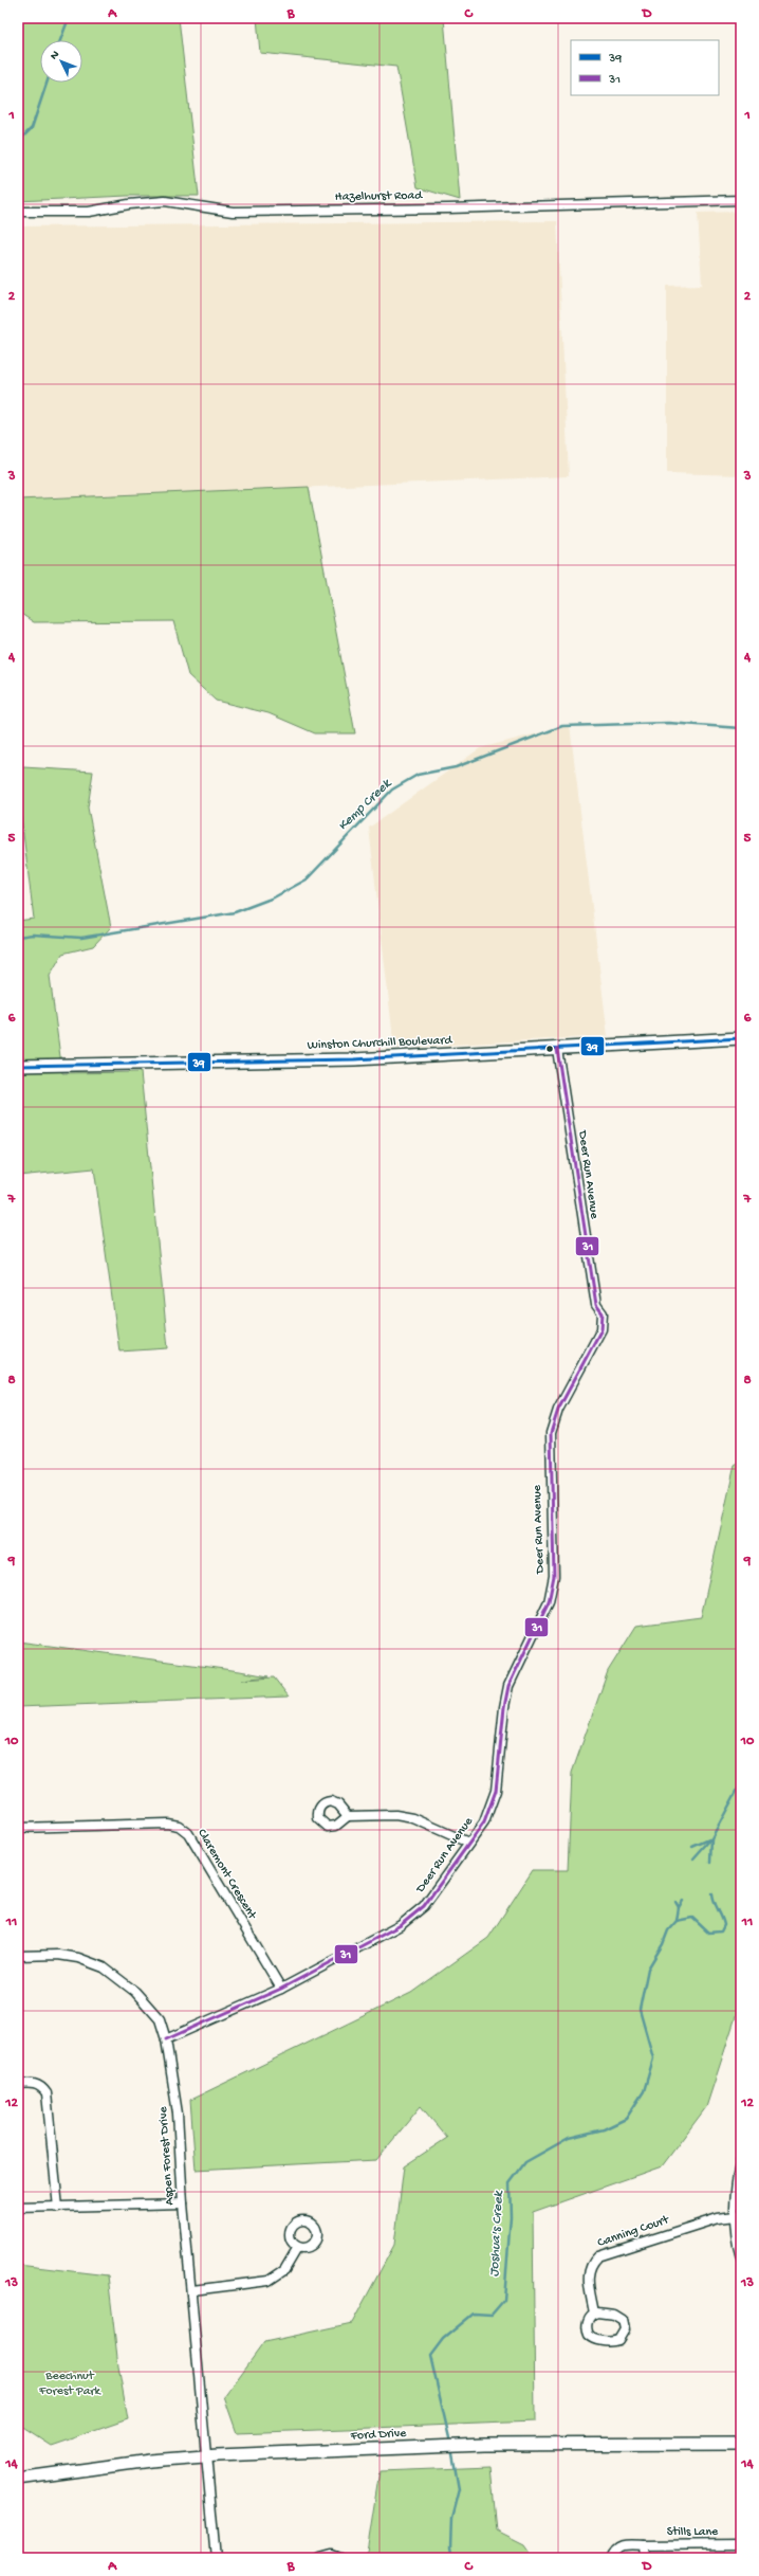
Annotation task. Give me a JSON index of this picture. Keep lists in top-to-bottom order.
{
  "streets": {
    "main road": ["Winston Churchill Boulevard", "Ford Drive"],
    "street": [
      "Hazelhurst Road",
      "Deer Run Avenue",
      "Claremont Crescent",
      "Aspen Forest Drive",
      "Canning Court",
      "Stills Lane"
    ]
  },
  "crossings": [
    ["Winston Churchill Boulevard", "Deer Run Avenue"],
    ["Deer Run Avenue", "Claremont Crescent"],
    ["Deer Run Avenue", "Aspen Forest Drive"],
    ["Aspen Forest Drive", "Ford Drive"]
  ],
  "water": ["Kemp Creek", "Joshua's Creek"],
  "parks": ["Beechnut Forest Park"],
  "lines": ["transit line 39", "transit line 31"],
  "legend": ["39", "31"],
  "north": "top left",
  "grid": {
    "columns": [
      "A",
      "B",
      "C",
      "D"
    ],
    "rows": [
      "1",
      "2",
      "3",
      "4",
      "5",
      "6",
      "7",
      "8",
      "9",
      "10",
      "11",
      "12",
      "13",
      "14"
    ]
  }
}
